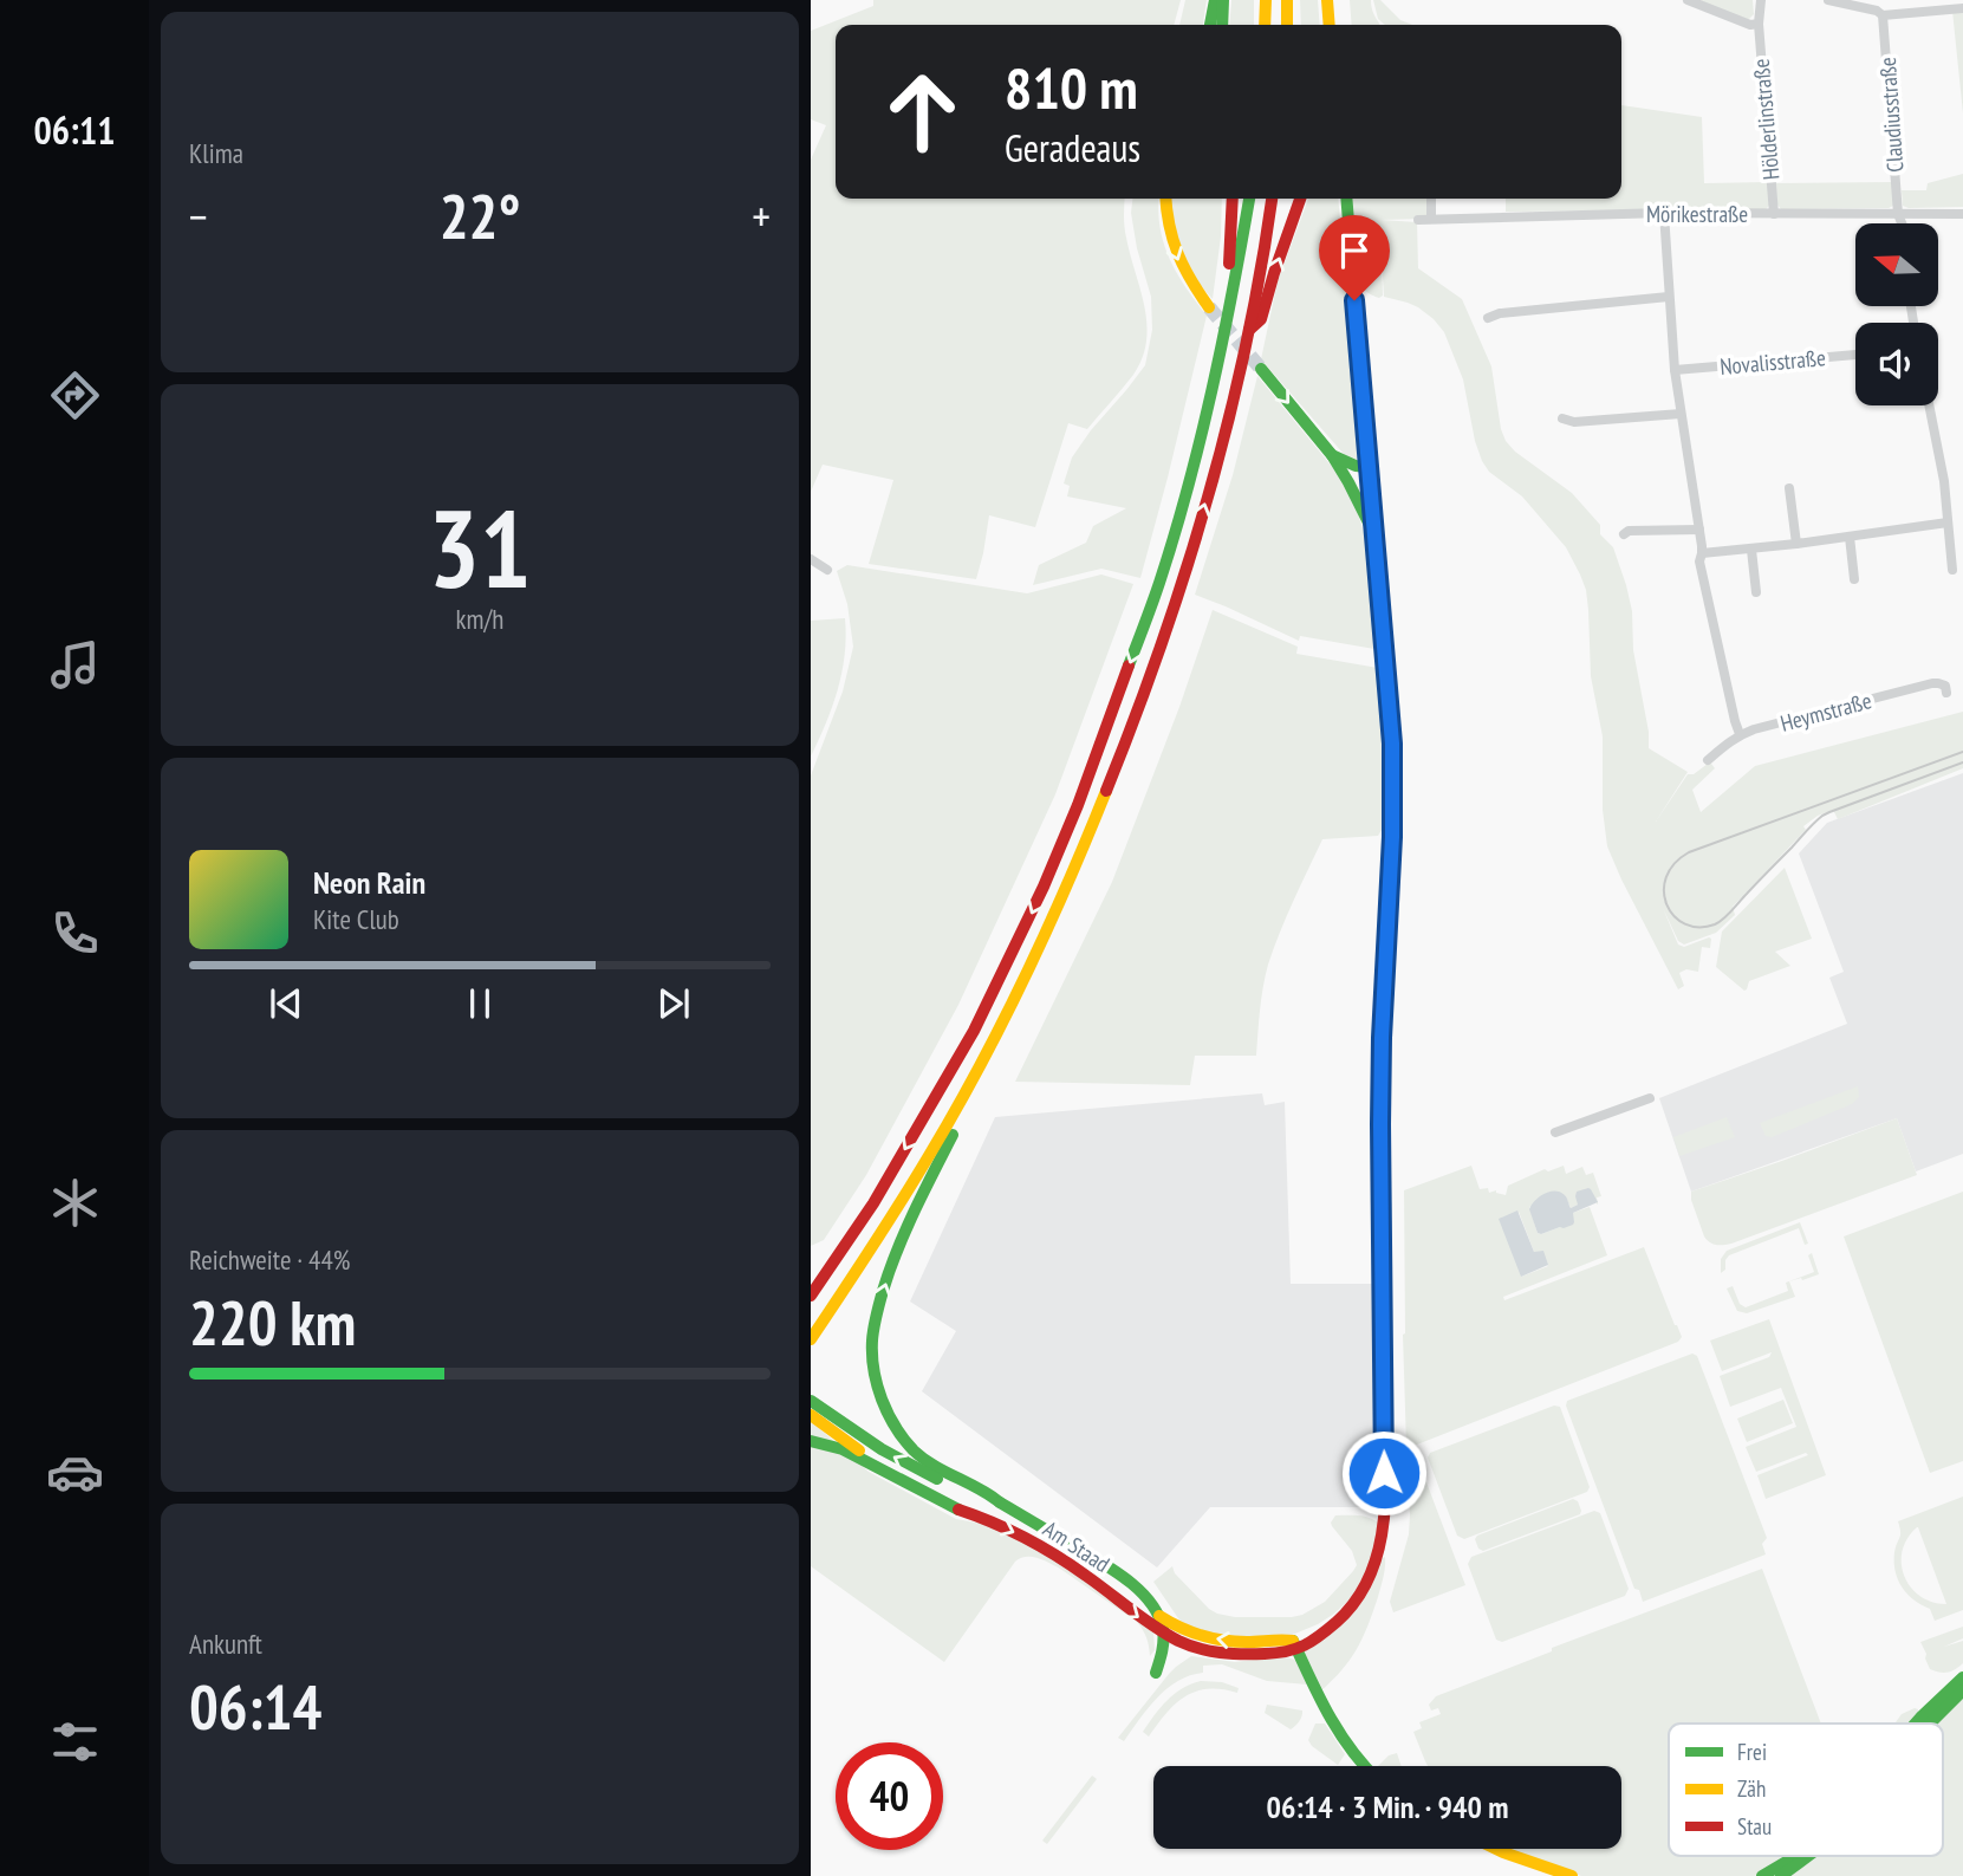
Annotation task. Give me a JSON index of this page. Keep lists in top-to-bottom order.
{
  "streets": {
    "main road": ["Am Staad"],
    "street": [
      "Claudiusstraße",
      "Hölderlinstraße",
      "Mörikestraße",
      "Novalisstraße",
      "Heymstraße"
    ]
  },
  "crossings": [
    ["Claudiusstraße", "Mörikestraße"],
    ["Hölderlinstraße", "Mörikestraße"]
  ],
  "legend": ["Frei", "Zäh", "Stau"],
  "north": "left",
  "page": {
    "tabs": "06:11",
    "tile": [
      "Klima",
      ["31", "km/h"],
      ["Reichweite · 44%", "220 km"],
      ["Ankunft", "06:14"]
    ],
    "turn": ["810 m", "Geradeaus"],
    "heat": ["−", "22°", "+"],
    "song": ["Neon Rain", "Kite Club"],
    "limit": "40",
    "trip": "06:14 · 3 Min. · 940 m"
  }
}
